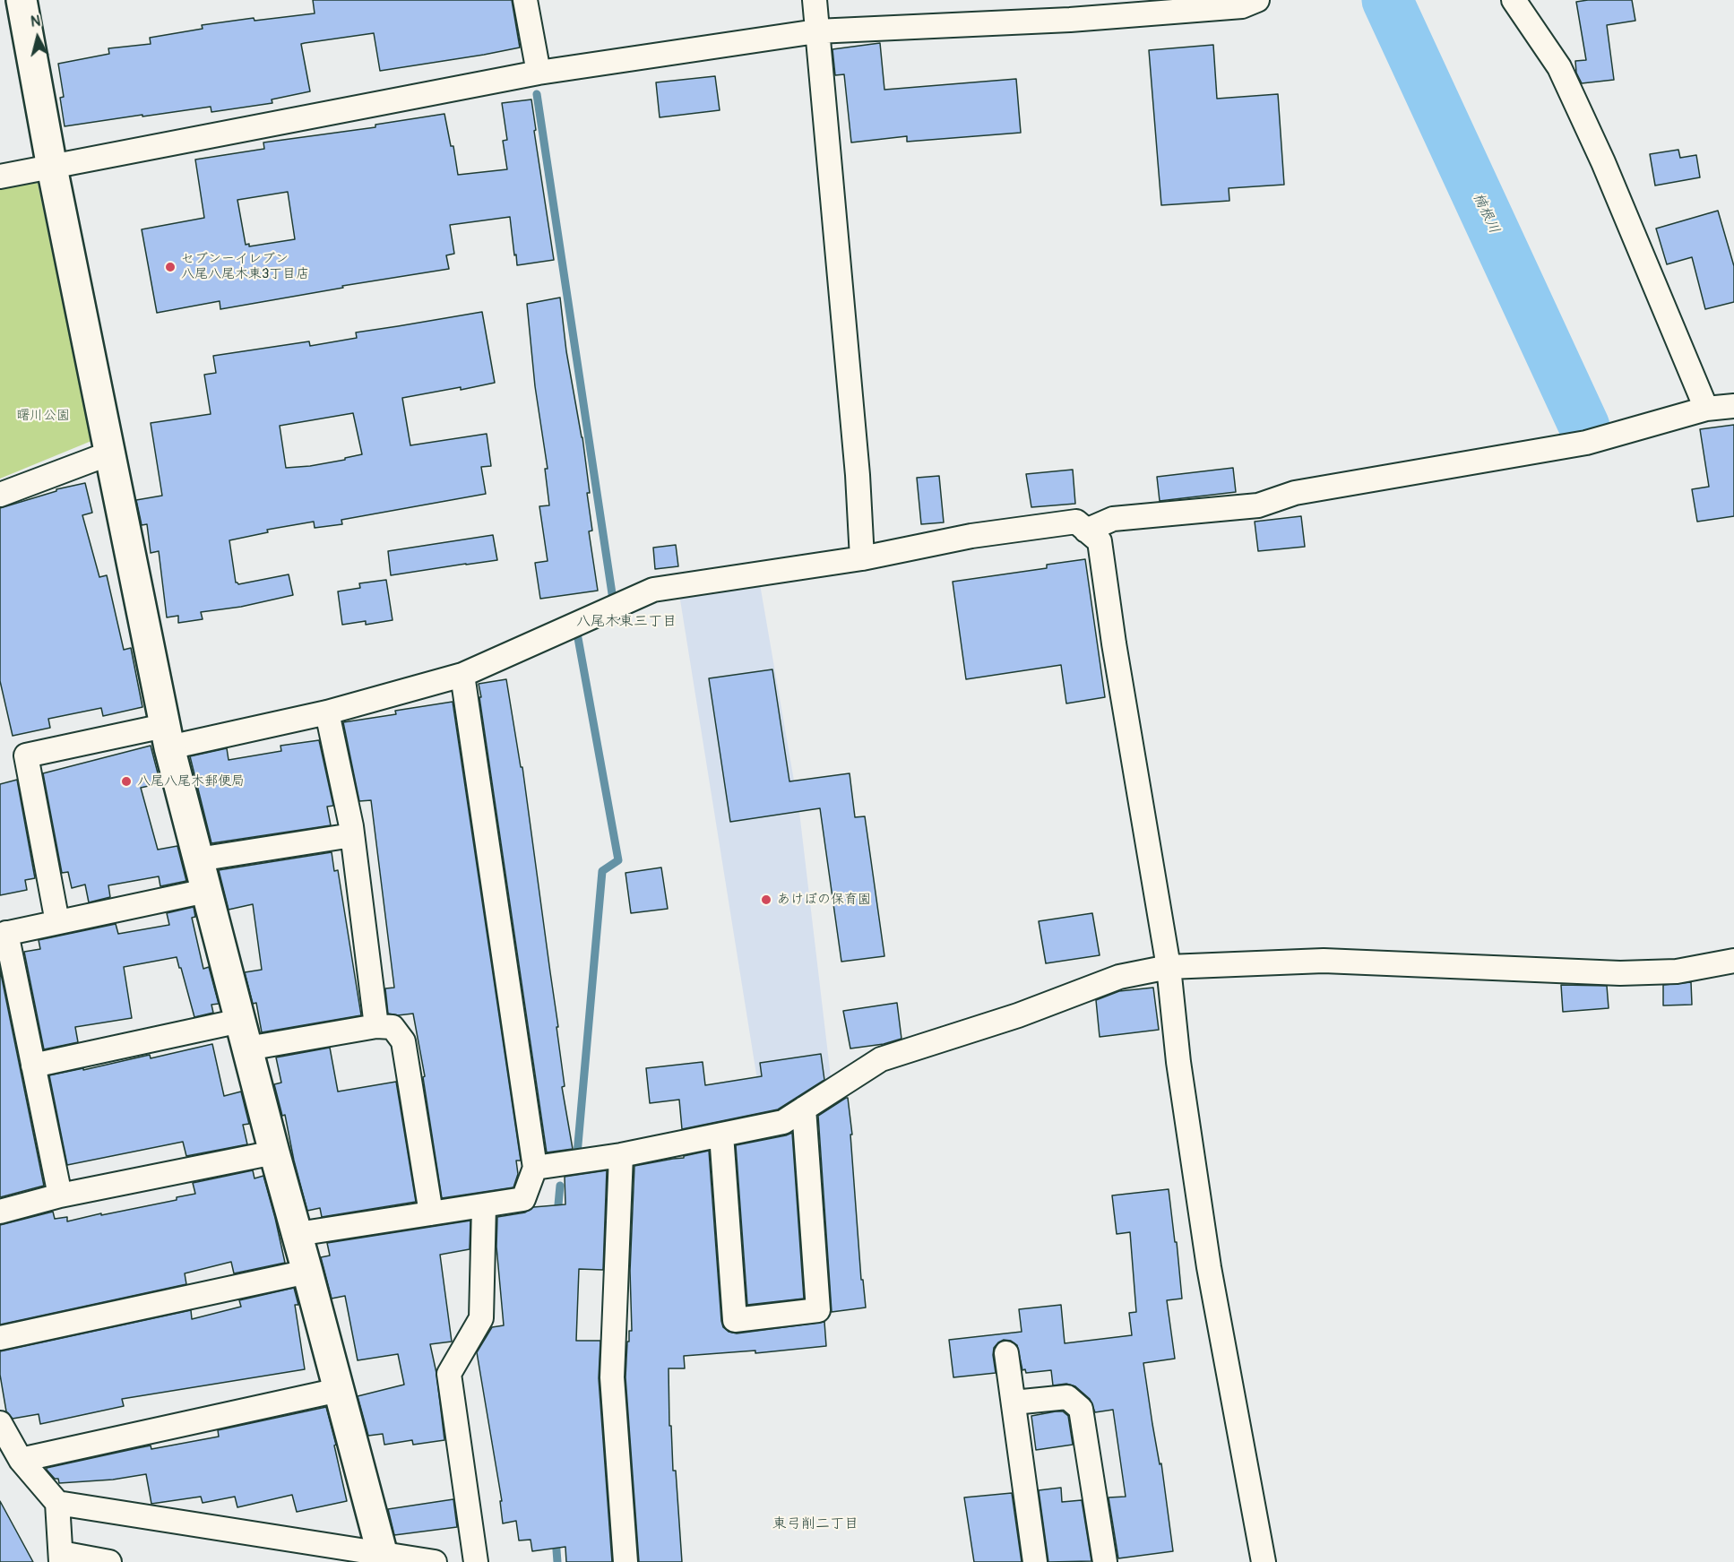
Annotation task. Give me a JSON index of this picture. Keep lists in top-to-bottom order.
{
  "districts": ["八尾木東三丁目", "東弓削二丁目"],
  "water": ["楠根川"],
  "parks": ["曙川公園"],
  "places": ["セブンーイレブン 八尾八尾木東3丁目店", "八尾八尾木郵便局", "あけぼの保育園"],
  "north": "top"
}
